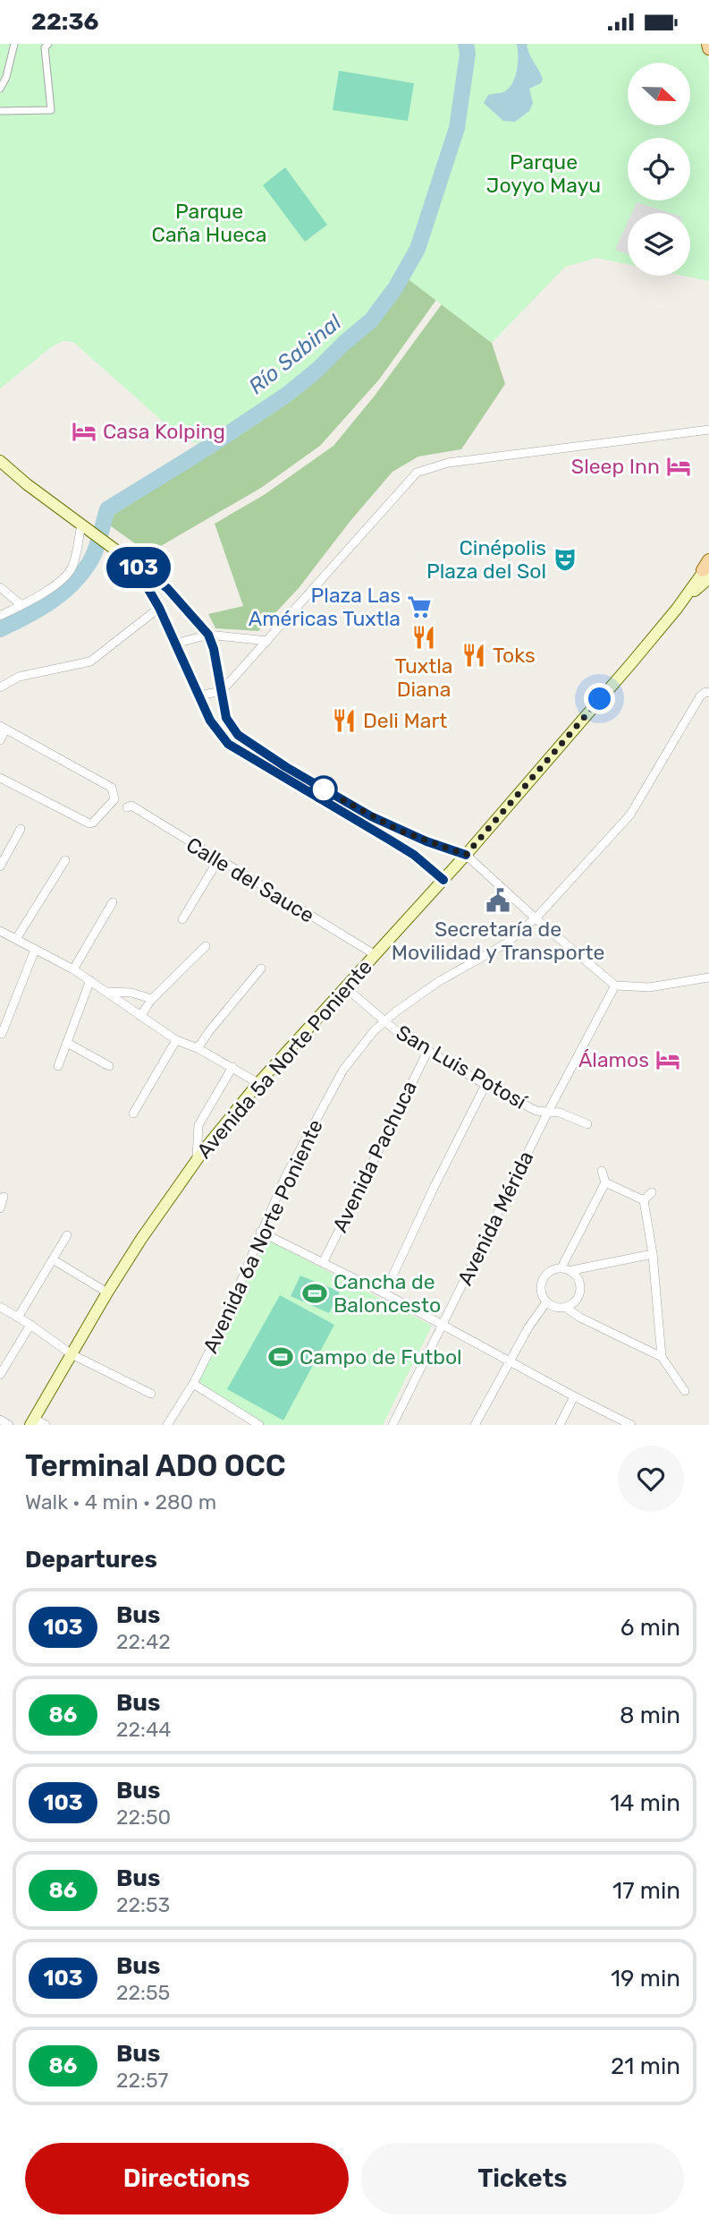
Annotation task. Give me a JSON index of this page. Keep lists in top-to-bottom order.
{
  "streets": {
    "main road": ["Avenida 5a Norte Poniente"],
    "street": [
      "Calle del Sauce",
      "San Luis Potosí",
      "Avenida Pachuca",
      "Avenida Mérida",
      "Avenida 6a Norte Poniente"
    ]
  },
  "crossings": [
    ["Calle del Sauce", "Avenida 5a Norte Poniente"],
    ["Avenida 5a Norte Poniente", "San Luis Potosí"],
    ["San Luis Potosí", "Avenida Pachuca"],
    ["San Luis Potosí", "Avenida Mérida"],
    ["San Luis Potosí", "Avenida 6a Norte Poniente"]
  ],
  "water": ["Río Sabinal"],
  "parks": ["Parque Joyyo Mayu", "Parque Caña Hueca"],
  "places": {
    "hotel": ["Casa Kolping", "Sleep Inn", "Álamos"],
    "theatre": ["Cinépolis Plaza del Sol"],
    "supermarket": ["Plaza Las Américas Tuxtla"],
    "restaurant": ["Tuxtla Diana", "Toks", "Deli Mart"],
    "public building": ["Secretaría de Movilidad y Transporte"],
    "sports": ["Cancha de Baloncesto", "Campo de Futbol"]
  },
  "lines": ["bus line 103"],
  "north": "right",
  "page": {
    "status": "22:36",
    "on_map": "103",
    "heading": [
      ["Terminal ADO OCC", "Walk · 4 min · 280 m"],
      "Departures"
    ],
    "list": [
      {
        "mark": "103",
        "name": "Bus",
        "note": "22:42",
        "value": "6 min"
      },
      {
        "mark": "86",
        "name": "Bus",
        "note": "22:44",
        "value": "8 min"
      },
      {
        "mark": "103",
        "name": "Bus",
        "note": "22:50",
        "value": "14 min"
      },
      {
        "mark": "86",
        "name": "Bus",
        "note": "22:53",
        "value": "17 min"
      },
      {
        "mark": "103",
        "name": "Bus",
        "note": "22:55",
        "value": "19 min"
      },
      {
        "mark": "86",
        "name": "Bus",
        "note": "22:57",
        "value": "21 min"
      }
    ],
    "buttons": ["Directions", "Tickets"]
  }
}
